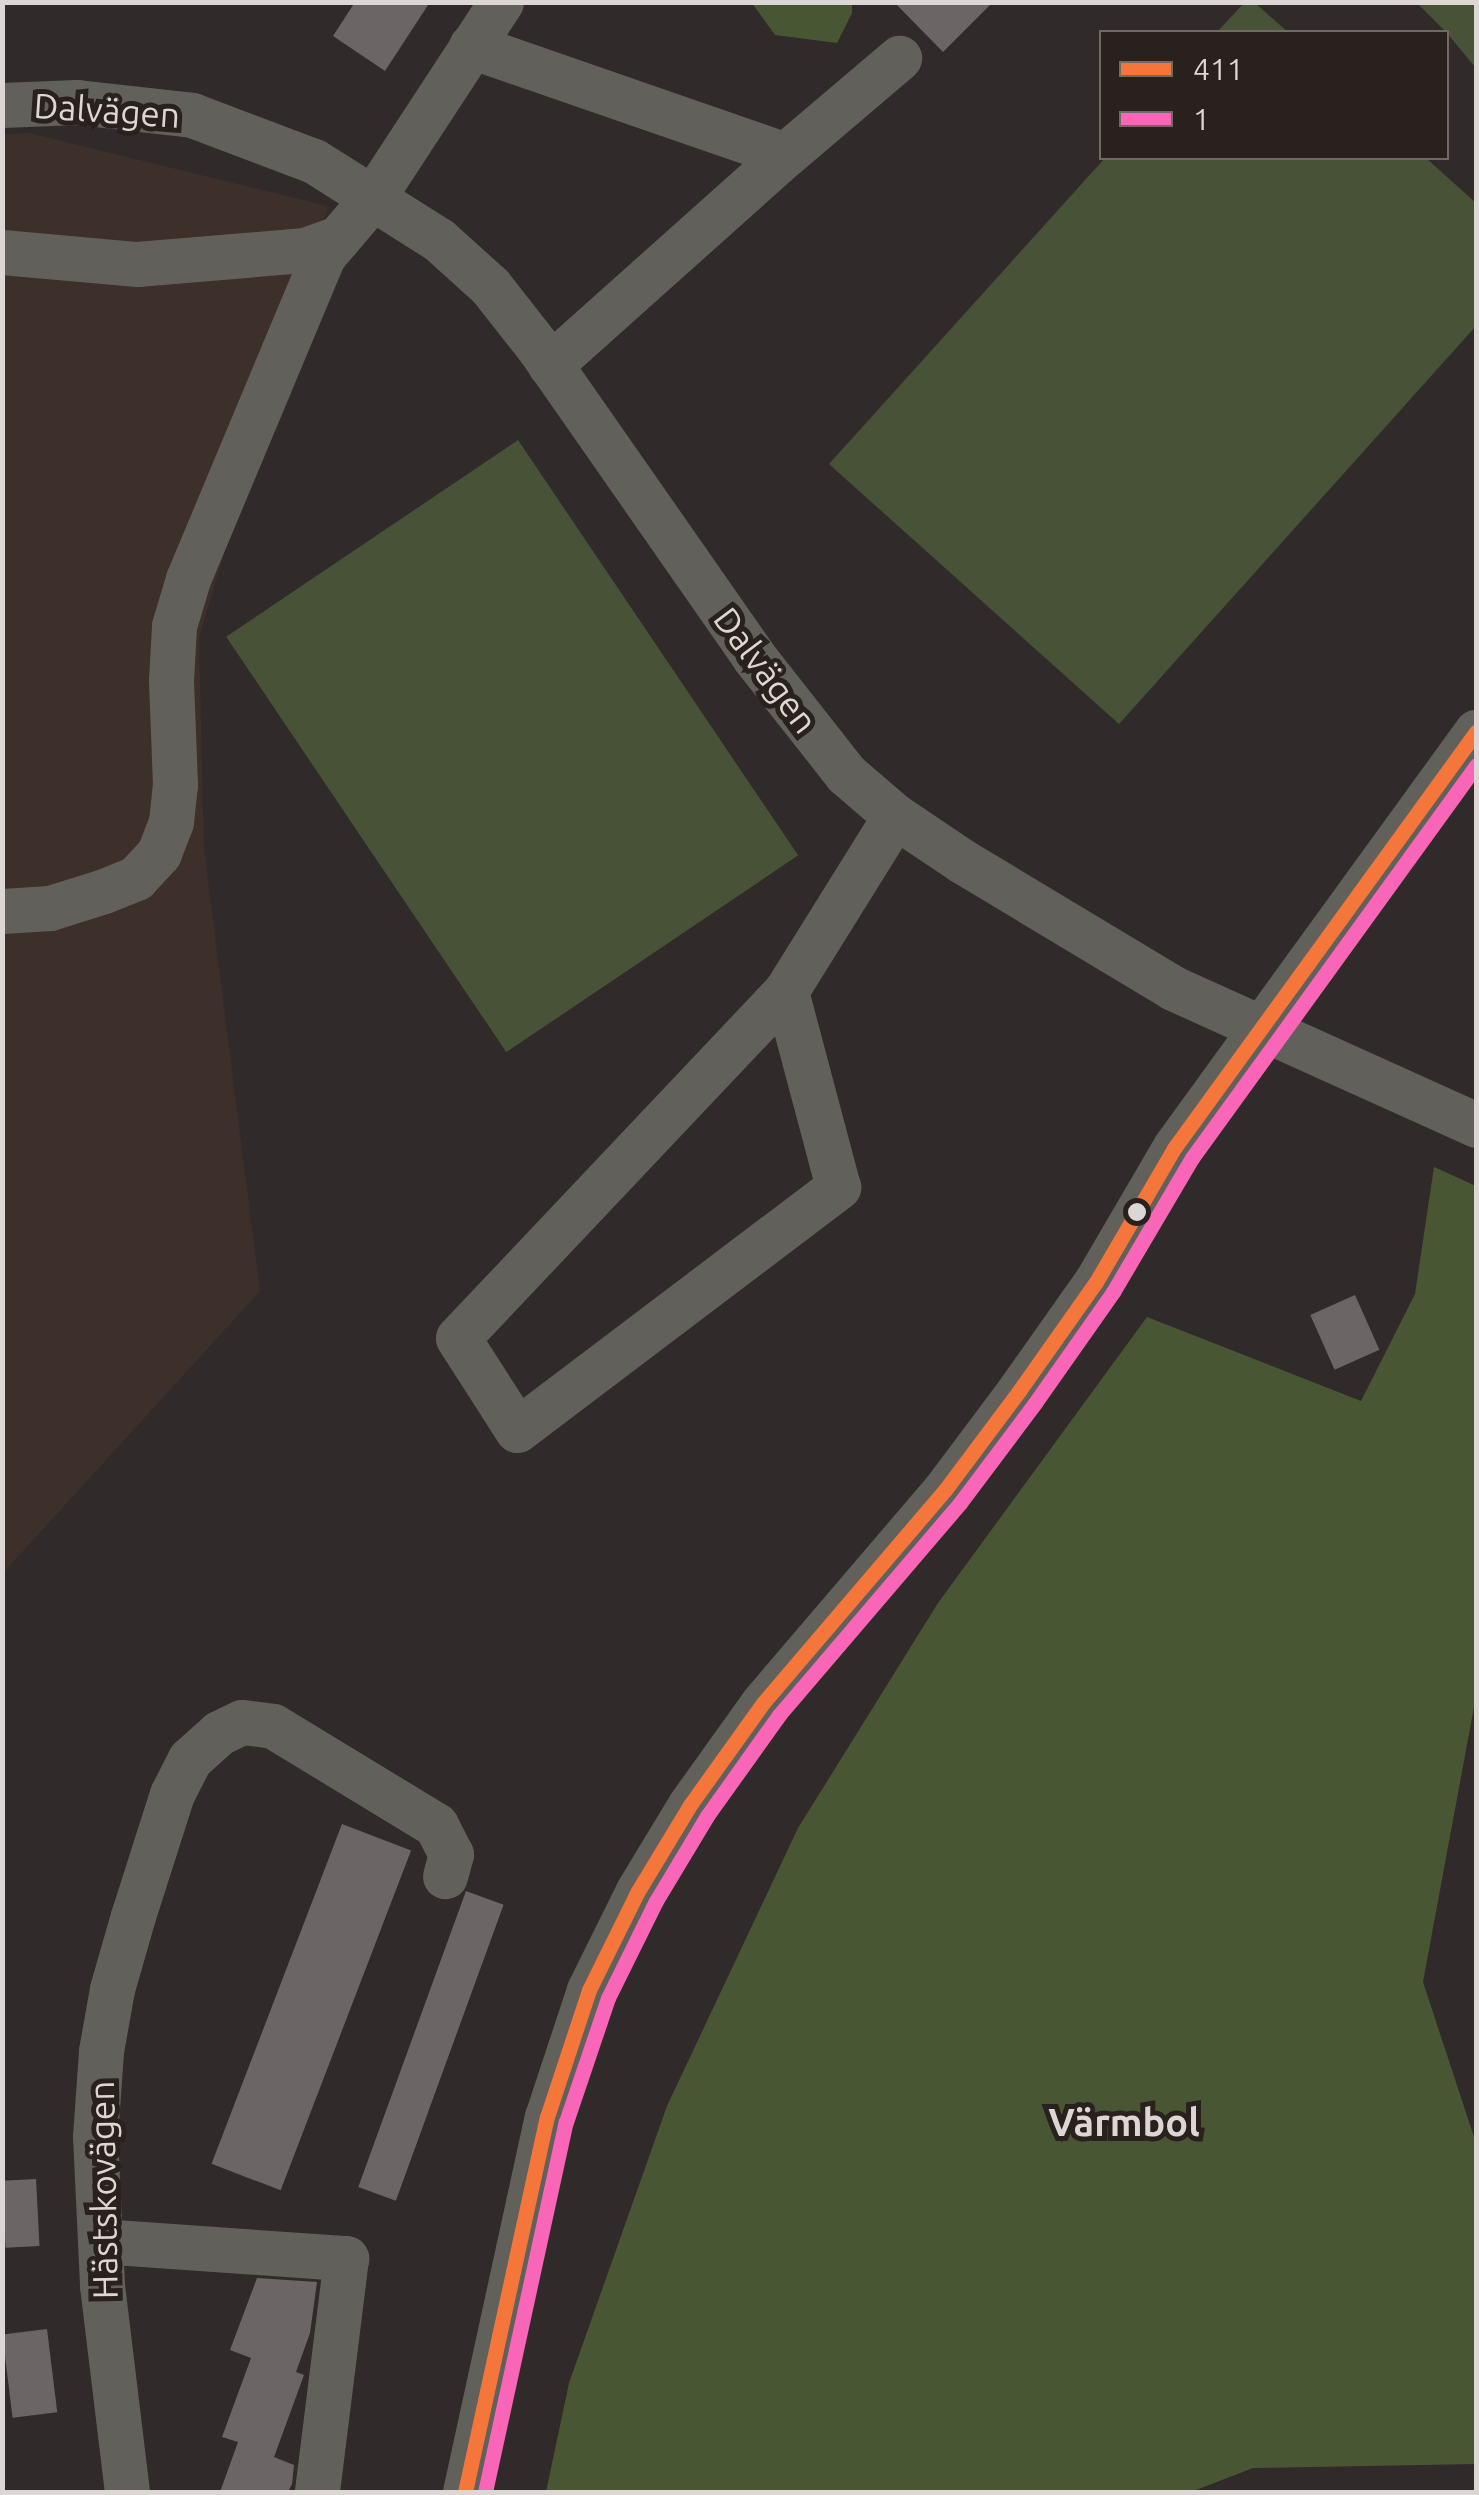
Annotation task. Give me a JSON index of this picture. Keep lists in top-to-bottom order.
{
  "streets": {
    "street": ["Dalvägen", "Hästskovägen"]
  },
  "districts": ["Värmbol"],
  "lines": ["transit line 411", "transit line 1"],
  "legend": ["411", "1"]
}
